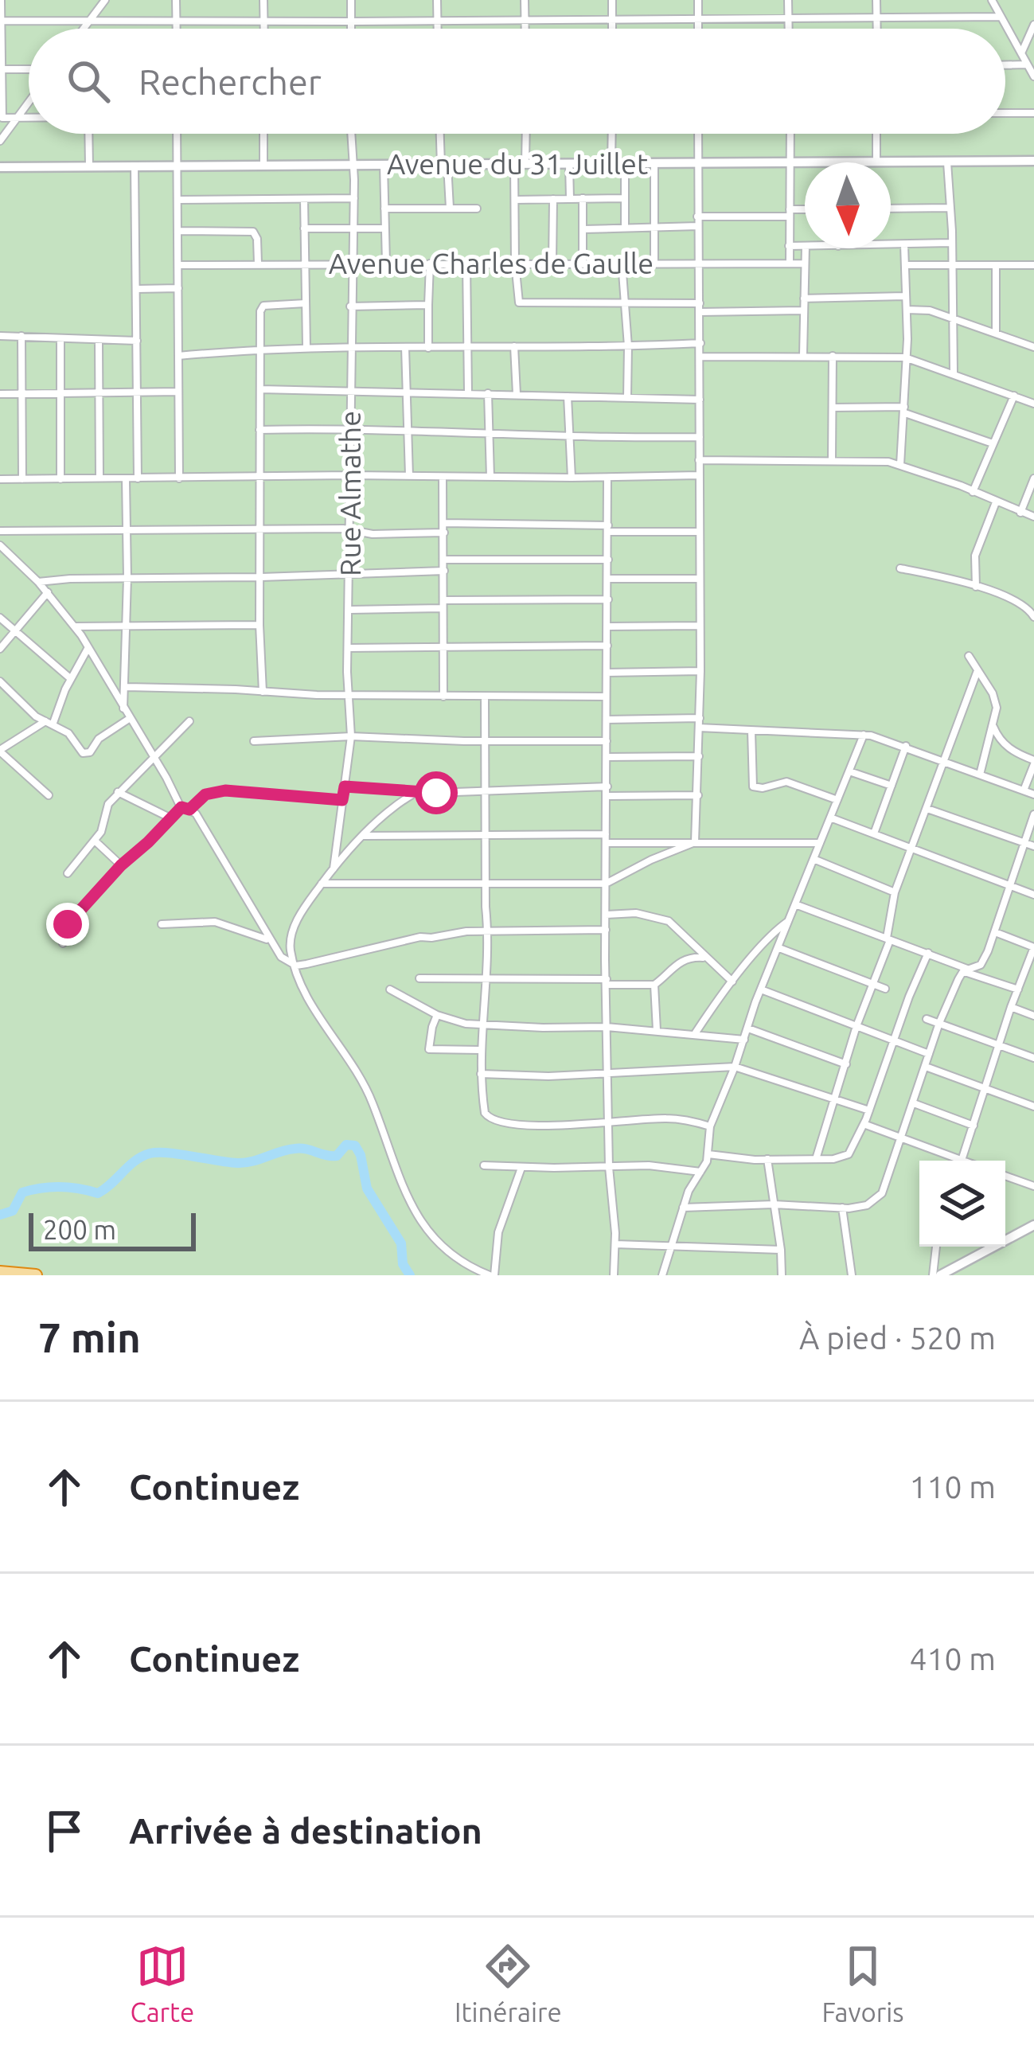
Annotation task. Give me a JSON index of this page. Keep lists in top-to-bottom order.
{
  "streets": {
    "street": ["Avenue du 31 Juillet", "Avenue Charles de Gaulle", "Rue Almathe"]
  },
  "crossings": [
    ["Avenue du 31 Juillet", "Rue Almathe"],
    ["Avenue Charles de Gaulle", "Rue Almathe"]
  ],
  "scale_bar": "200 m",
  "north": "bottom",
  "page": {
    "search": "Rechercher",
    "scale": "200 m",
    "heading": ["7 min", "À pied · 520 m"],
    "list": [
      ["Continuez", "110 m"],
      ["Continuez", "410 m"],
      "Arrivée à destination"
    ],
    "nav": ["Carte", "Itinéraire", "Favoris"]
  }
}
